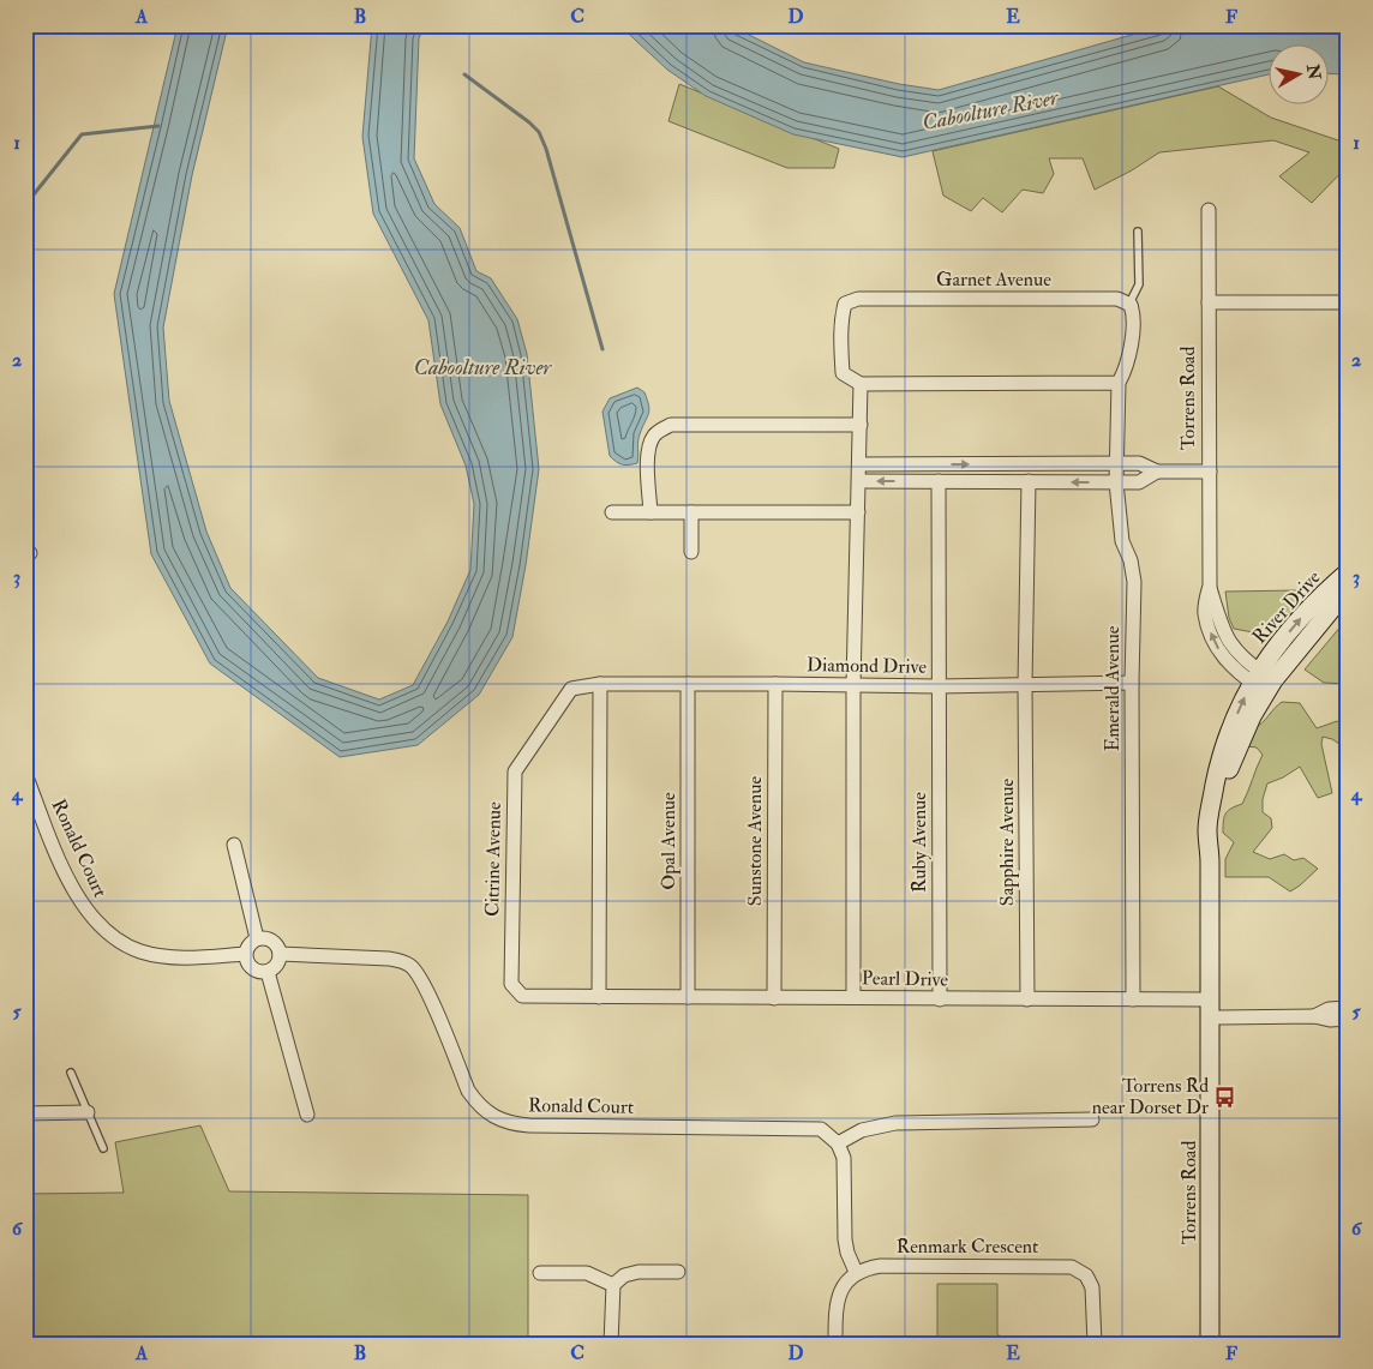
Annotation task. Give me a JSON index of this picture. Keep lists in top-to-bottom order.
{
  "streets": {
    "main road": ["Torrens Road", "River Drive"],
    "street": [
      "Garnet Avenue",
      "Diamond Drive",
      "Emerald Avenue",
      "Opal Avenue",
      "Sunstone Avenue",
      "Ruby Avenue",
      "Sapphire Avenue",
      "Ronald Court",
      "Citrine Avenue",
      "Pearl Drive",
      "Renmark Crescent"
    ]
  },
  "crossings": [
    ["Torrens Road", "River Drive"],
    ["Torrens Road", "Pearl Drive"],
    ["Diamond Drive", "Emerald Avenue"],
    ["Diamond Drive", "Opal Avenue"],
    ["Diamond Drive", "Sunstone Avenue"],
    ["Diamond Drive", "Ruby Avenue"],
    ["Diamond Drive", "Sapphire Avenue"],
    ["Diamond Drive", "Citrine Avenue"],
    ["Emerald Avenue", "Pearl Drive"],
    ["Opal Avenue", "Pearl Drive"],
    ["Sunstone Avenue", "Pearl Drive"],
    ["Ruby Avenue", "Pearl Drive"],
    ["Sapphire Avenue", "Pearl Drive"],
    ["Citrine Avenue", "Pearl Drive"]
  ],
  "water": ["Caboolture River"],
  "places": {
    "bus stop": ["Torrens Rd near Dorset Dr"]
  },
  "north": "right",
  "grid": {
    "columns": [
      "A",
      "B",
      "C",
      "D",
      "E",
      "F"
    ],
    "rows": [
      "1",
      "2",
      "3",
      "4",
      "5",
      "6"
    ]
  }
}
